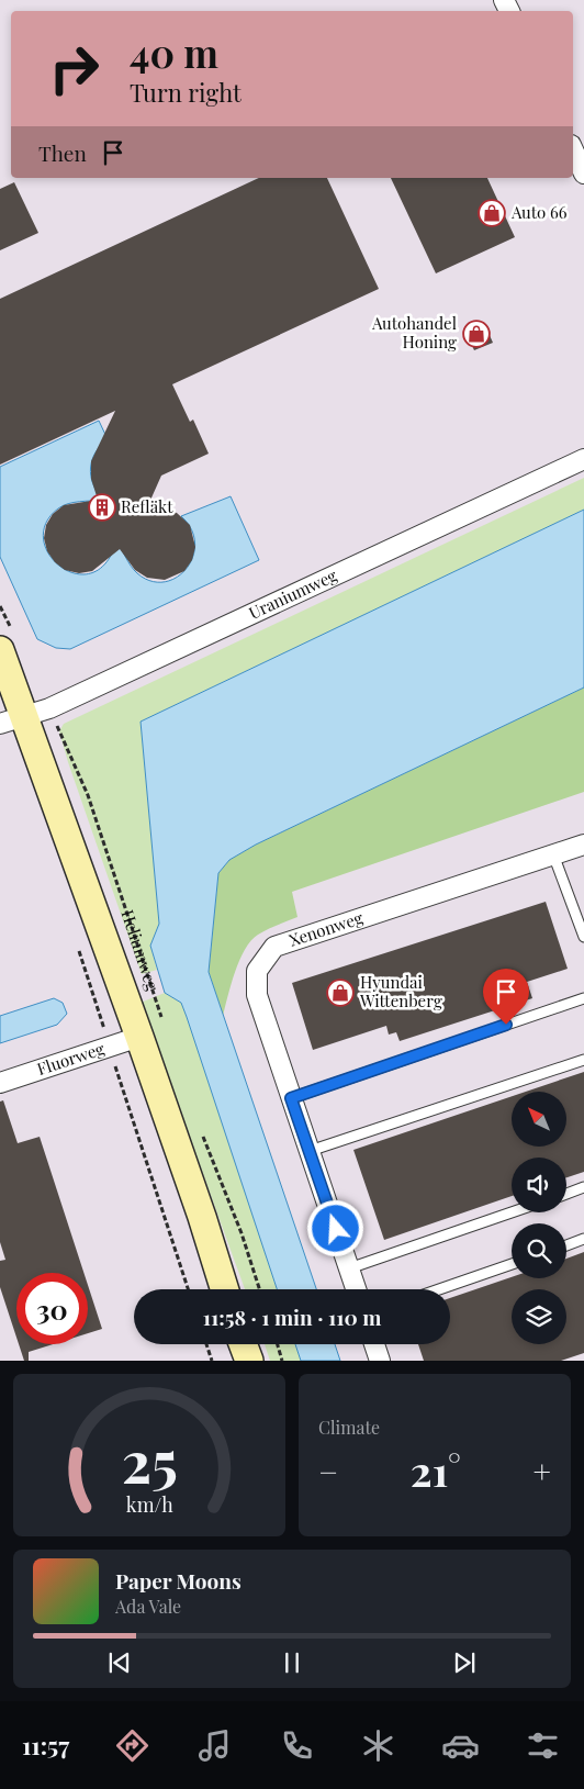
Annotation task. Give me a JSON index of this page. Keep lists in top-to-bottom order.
{
  "streets": {
    "street": [
      "Uraniumweg",
      "Xenonweg",
      "Heliumweg",
      "Fluorweg"
    ]
  },
  "crossings": [
    ["Uraniumweg", "Heliumweg"],
    ["Heliumweg", "Fluorweg"]
  ],
  "places": {
    "shop": ["Auto 66", "Autohandel Honing", "Hyundai Wittenberg"],
    "building": ["Refläkt"]
  },
  "north": "top left",
  "page": {
    "turn": ["40 m", "Turn right"],
    "then": "Then",
    "limit": "30",
    "trip": "11:58 · 1 min · 110 m",
    "tile": "Climate",
    "heat": ["−", "21°", "+"],
    "song": ["Paper Moons", "Ada Vale"],
    "tabs": "11:57",
    "gauge": ["25", "km/h"]
  }
}
